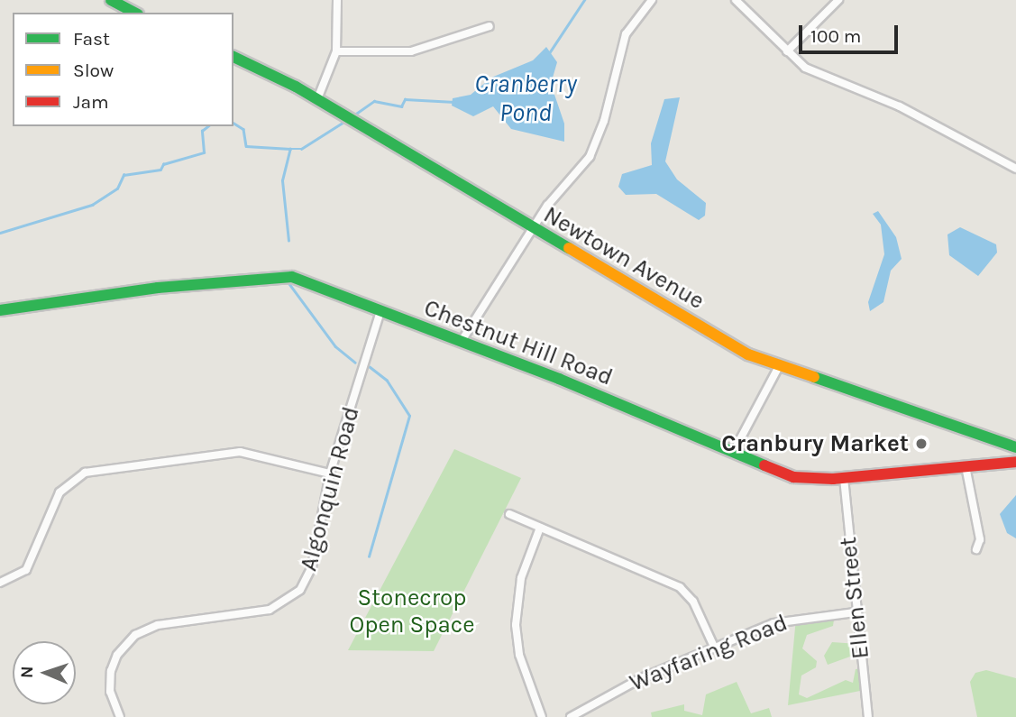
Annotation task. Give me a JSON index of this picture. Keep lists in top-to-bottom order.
{
  "streets": {
    "main road": ["Newtown Avenue", "Chestnut Hill Road"],
    "street": ["Algonquin Road", "Ellen Street", "Wayfaring Road"]
  },
  "crossings": [
    ["Chestnut Hill Road", "Algonquin Road"],
    ["Chestnut Hill Road", "Ellen Street"],
    ["Ellen Street", "Wayfaring Road"]
  ],
  "water": ["Cranberry Pond"],
  "parks": ["Stonecrop Open Space"],
  "places": ["Cranbury Market"],
  "legend": ["Fast", "Slow", "Jam"],
  "scale_bar": "100 m",
  "north": "left"
}
